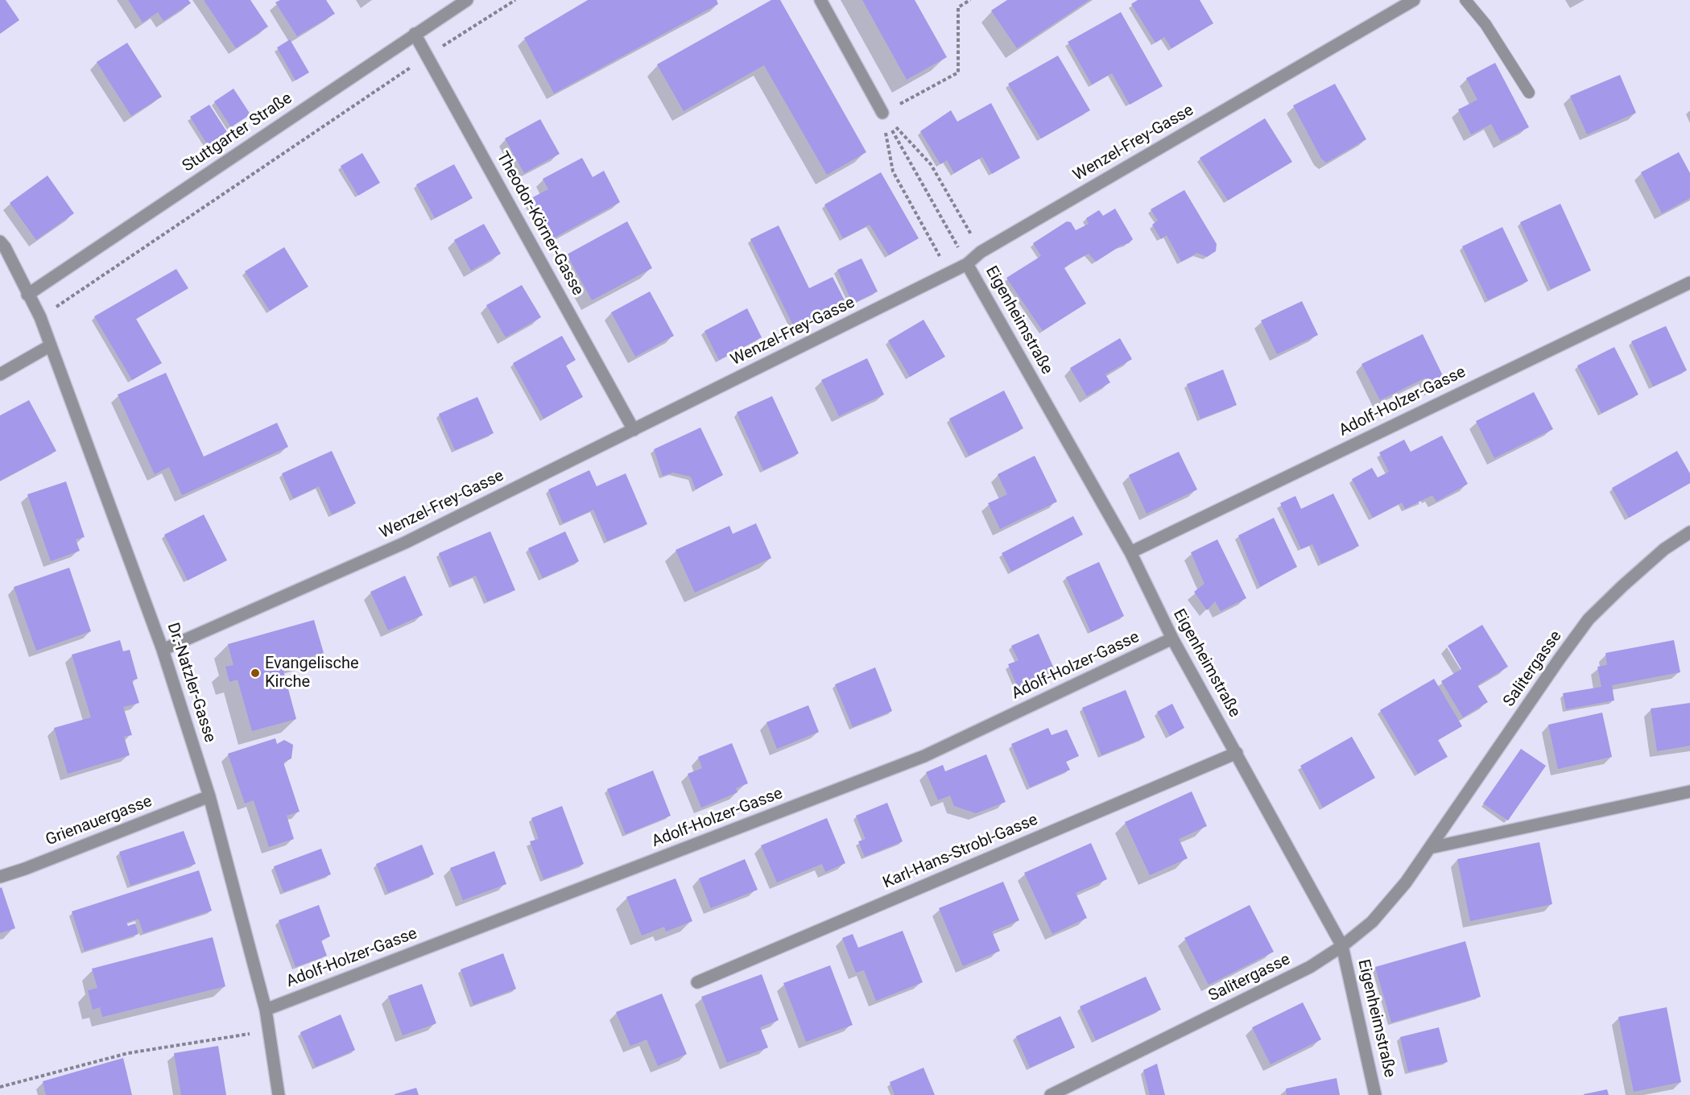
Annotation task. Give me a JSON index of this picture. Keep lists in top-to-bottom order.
{
  "streets": {
    "street": [
      "Stuttgarter Straße",
      "Wenzel-Frey-Gasse",
      "Theodor-Körner-Gasse",
      "Eigenheimstraße",
      "Adolf-Holzer-Gasse",
      "Salitergasse",
      "Dr.-Natzler-Gasse",
      "Grienauergasse",
      "Karl-Hans-Strobl-Gasse"
    ]
  },
  "crossings": [
    ["Stuttgarter Straße", "Theodor-Körner-Gasse"],
    ["Stuttgarter Straße", "Dr.-Natzler-Gasse"],
    ["Wenzel-Frey-Gasse", "Theodor-Körner-Gasse"],
    ["Wenzel-Frey-Gasse", "Eigenheimstraße"],
    ["Wenzel-Frey-Gasse", "Dr.-Natzler-Gasse"],
    ["Eigenheimstraße", "Adolf-Holzer-Gasse"],
    ["Eigenheimstraße", "Salitergasse"],
    ["Eigenheimstraße", "Karl-Hans-Strobl-Gasse"],
    ["Adolf-Holzer-Gasse", "Dr.-Natzler-Gasse"],
    ["Dr.-Natzler-Gasse", "Grienauergasse"]
  ],
  "places": ["Evangelische Kirche"]
}
